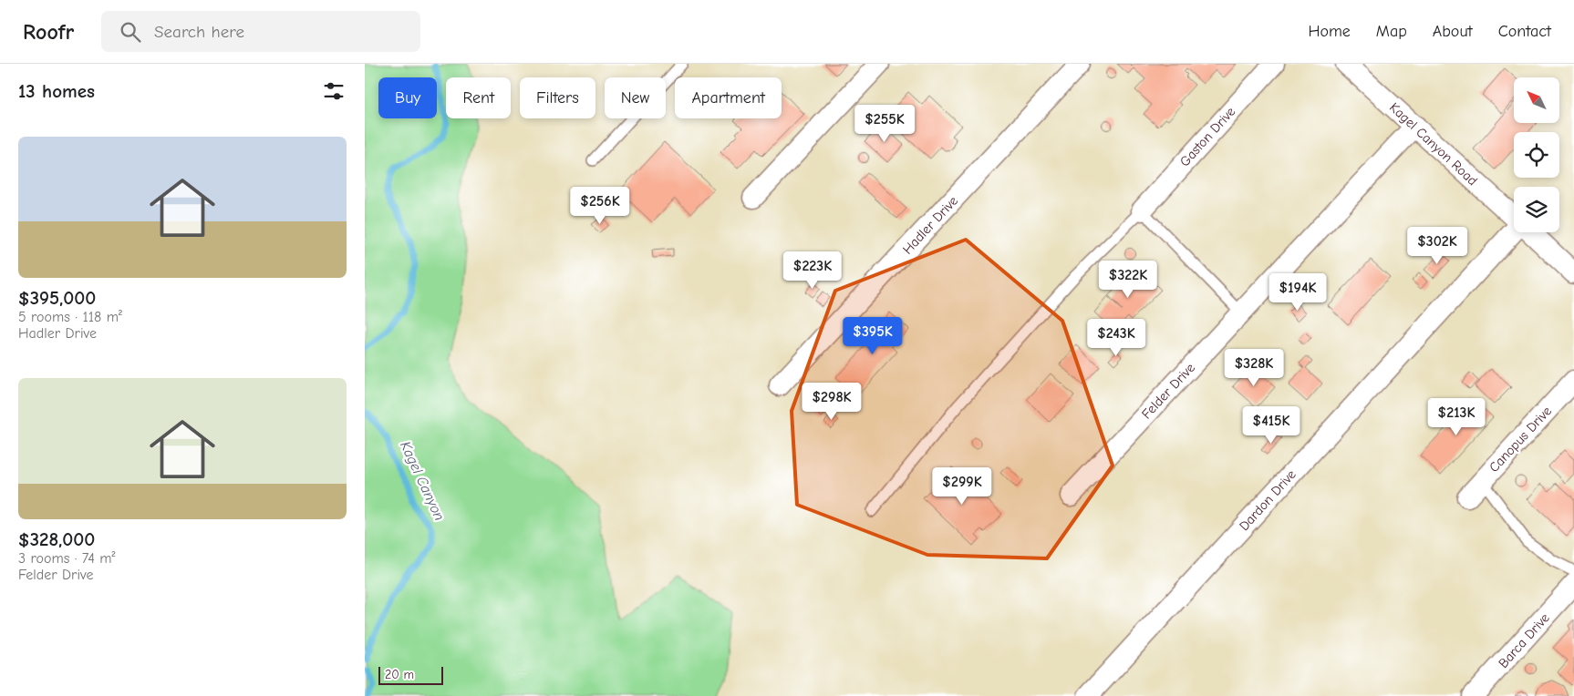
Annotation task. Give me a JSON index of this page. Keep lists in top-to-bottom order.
{
  "streets": {
    "street": [
      "Gaston Drive",
      "Kagel Canyon Road",
      "Hadler Drive",
      "Felder Drive",
      "Canopus Drive",
      "Dardon Drive",
      "Barca Drive"
    ]
  },
  "crossings": [
    ["Kagel Canyon Road", "Felder Drive"]
  ],
  "water": ["Kagel Canyon"],
  "scale_bar": "20 m",
  "north": "top left",
  "page": {
    "header": "Roofr",
    "search": "Search here",
    "nav": [
      "Home",
      "Map",
      "About",
      "Contact"
    ],
    "heading": "13 homes",
    "chip": [
      "Buy",
      "Rent",
      "Filters",
      "New",
      "Apartment"
    ],
    "price": [
      "$255K",
      "$256K",
      "$302K",
      "$223K",
      "$322K",
      "$194K",
      "$395K",
      "$243K",
      "$328K",
      "$298K",
      "$213K",
      "$415K",
      "$299K"
    ],
    "list": [
      {
        "name": "$395,000",
        "note": "5 rooms · 118 m² · Hadler Drive"
      },
      {
        "name": "$328,000",
        "note": "3 rooms · 74 m² · Felder Drive"
      }
    ],
    "scale": "20 m"
  }
}
